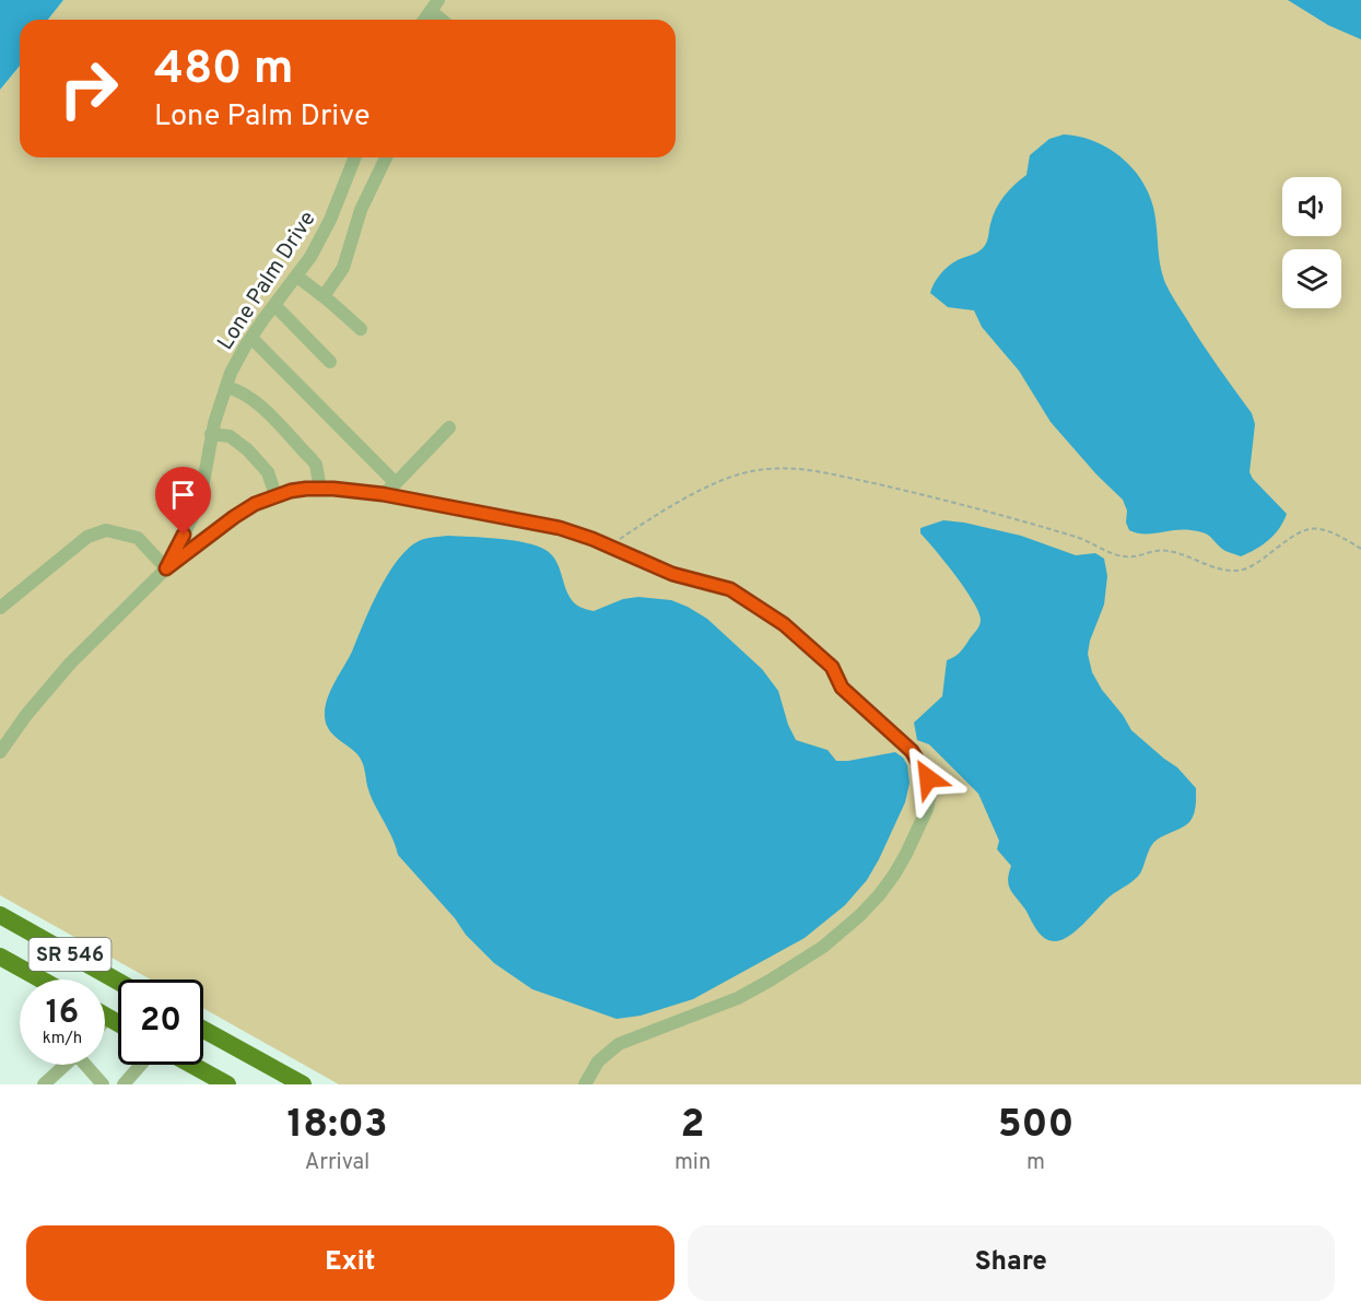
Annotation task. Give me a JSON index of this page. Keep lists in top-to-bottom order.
{
  "streets": {
    "main road": ["SR 546"],
    "street": ["Lone Palm Drive"]
  },
  "page": {
    "turn": ["480 m", "Lone Palm Drive"],
    "speed": "16 km/h",
    "limit": "20",
    "eta": [
      "18:03",
      "Arrival",
      "2",
      "min",
      "500",
      "m"
    ],
    "buttons": ["Exit", "Share"]
  }
}
